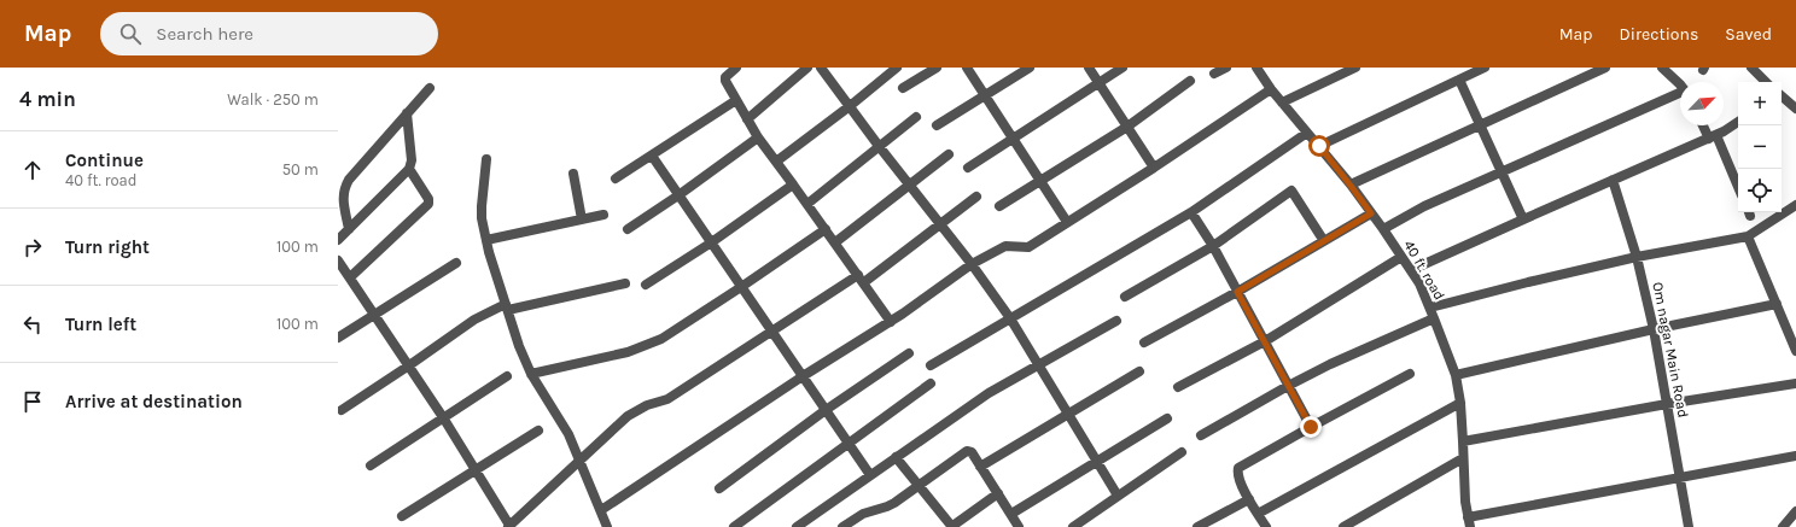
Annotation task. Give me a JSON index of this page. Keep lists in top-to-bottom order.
{
  "streets": {
    "street": ["40 ft. road", "Om nagar Main Road"]
  },
  "north": "top right",
  "page": {
    "header": "Map",
    "search": "Search here",
    "nav": ["Map", "Directions", "Saved"],
    "heading": ["4 min", "Walk · 250 m"],
    "map_buttons": ["+", "−"],
    "list": [
      ["Continue", "40 ft. road", "50 m"],
      ["Turn right", "100 m"],
      ["Turn left", "100 m"],
      "Arrive at destination"
    ]
  }
}
